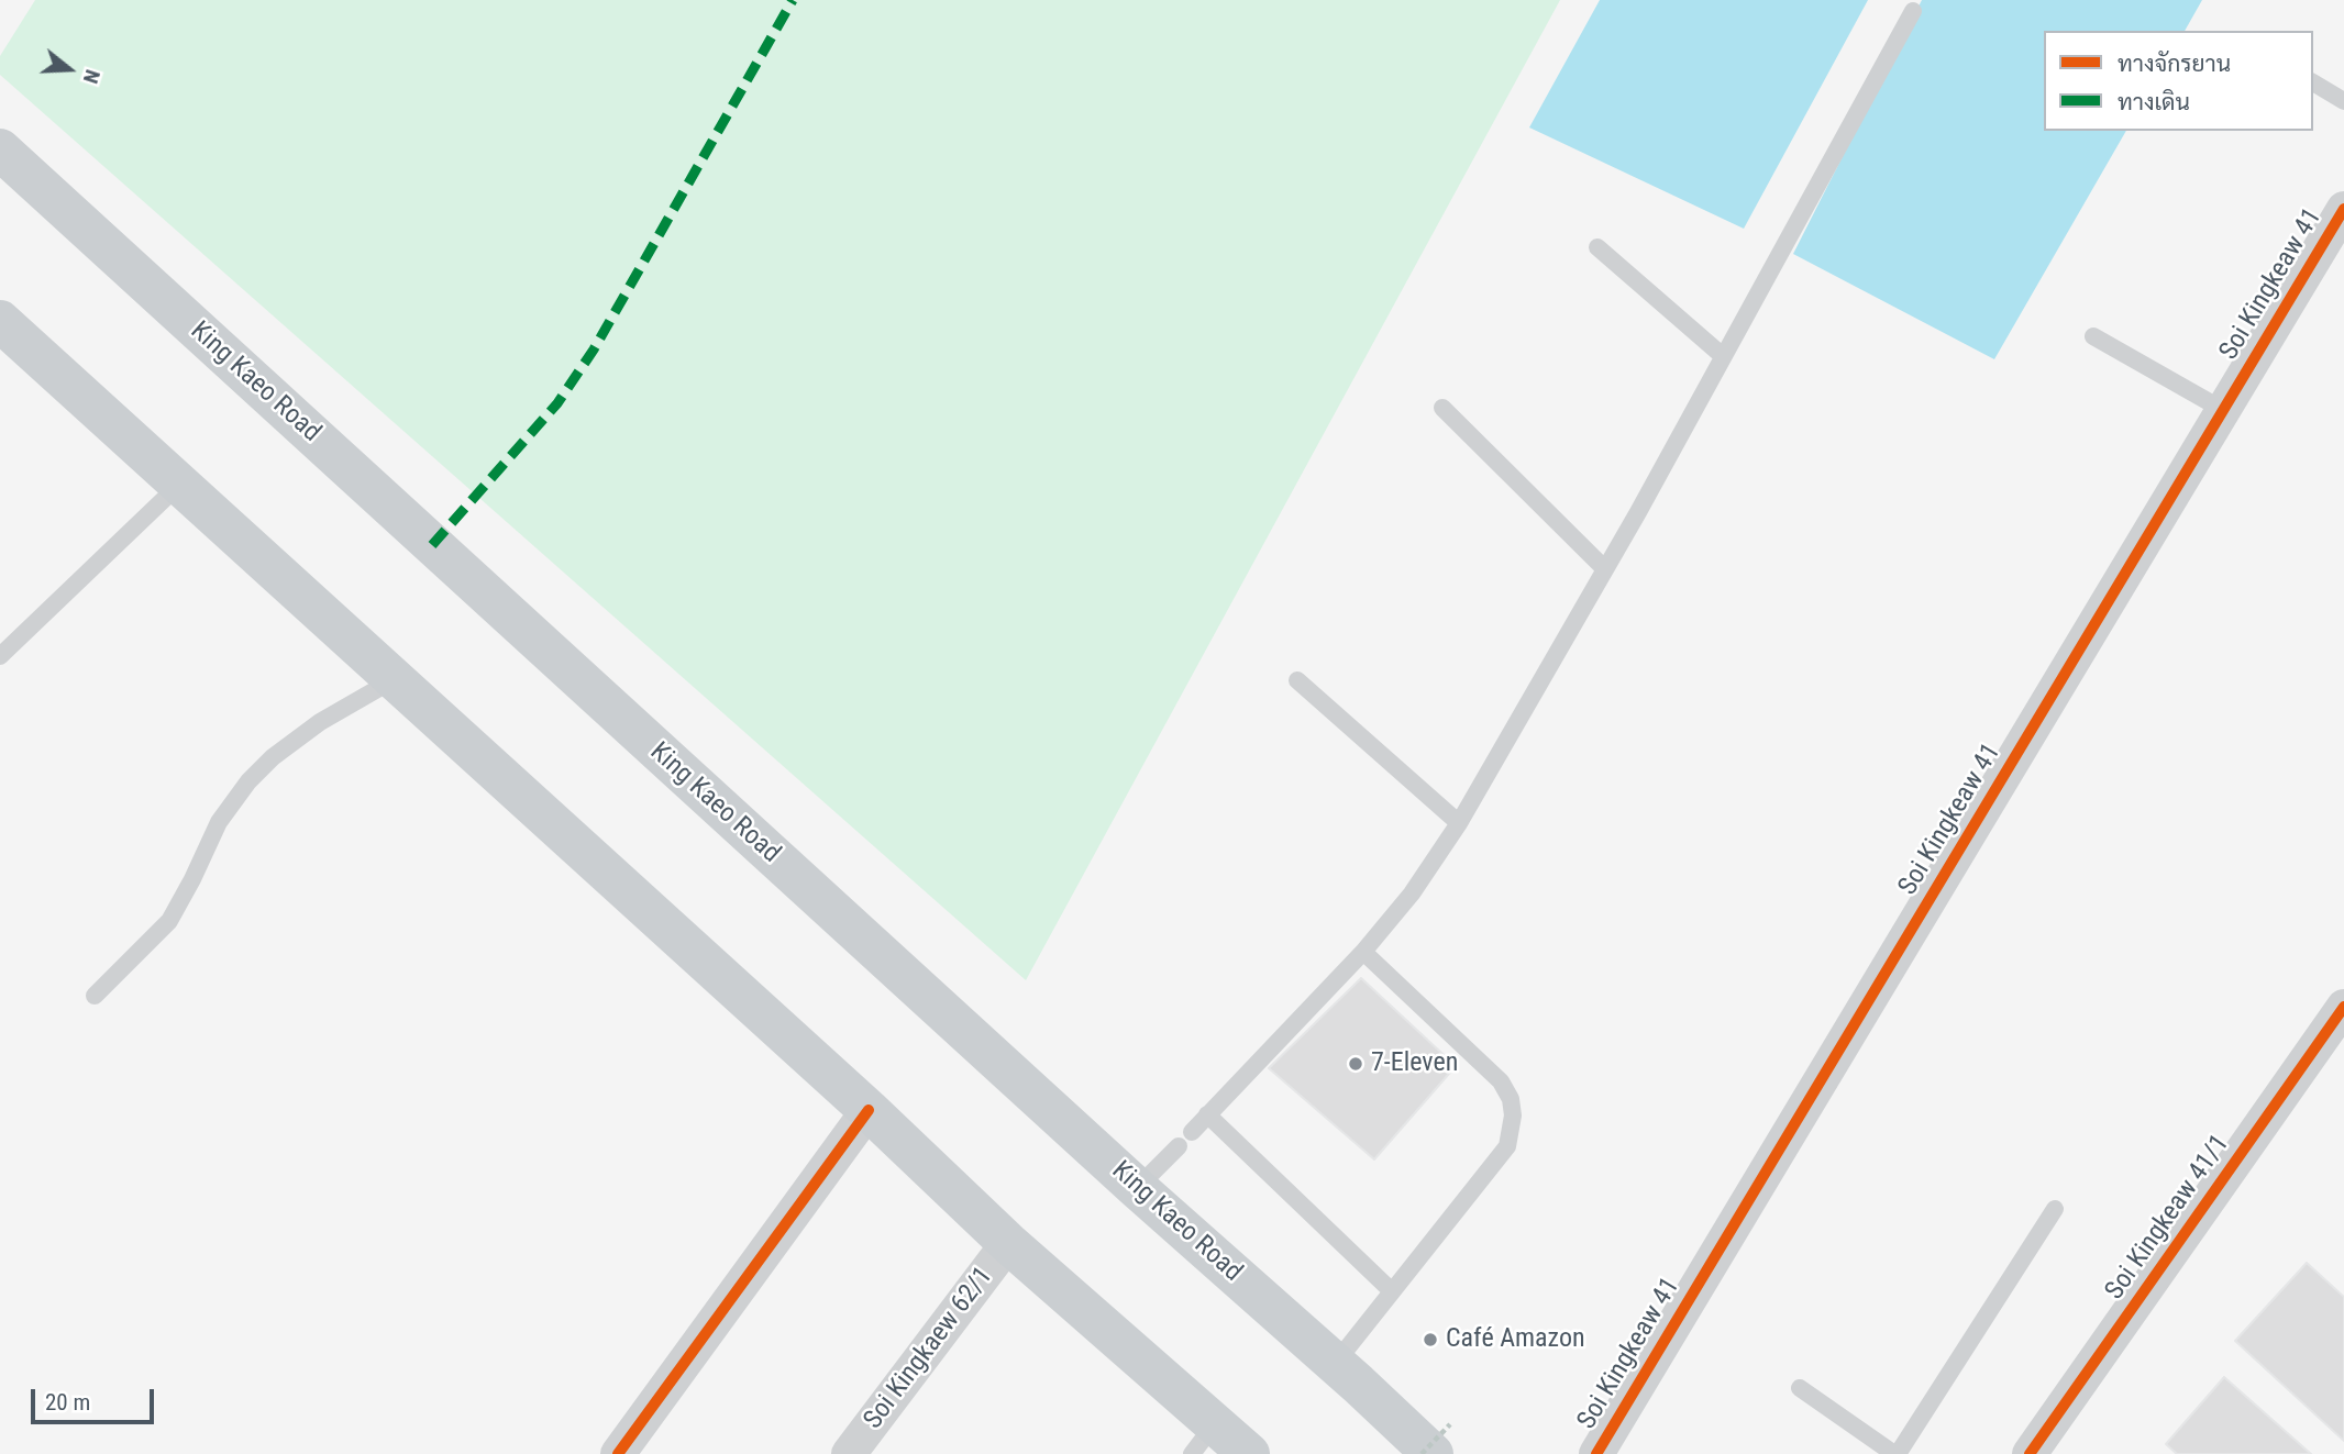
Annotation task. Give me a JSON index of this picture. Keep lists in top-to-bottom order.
{
  "streets": {
    "main road": ["King Kaeo Road"],
    "street": ["Soi Kingkeaw 41", "Soi Kingkeaw 41/1", "Soi Kingkaew 62/1"]
  },
  "places": ["7-Eleven", "Café Amazon"],
  "legend": ["ทางจักรยาน", "ทางเดิน"],
  "scale_bar": "20 m",
  "north": "right"
}
